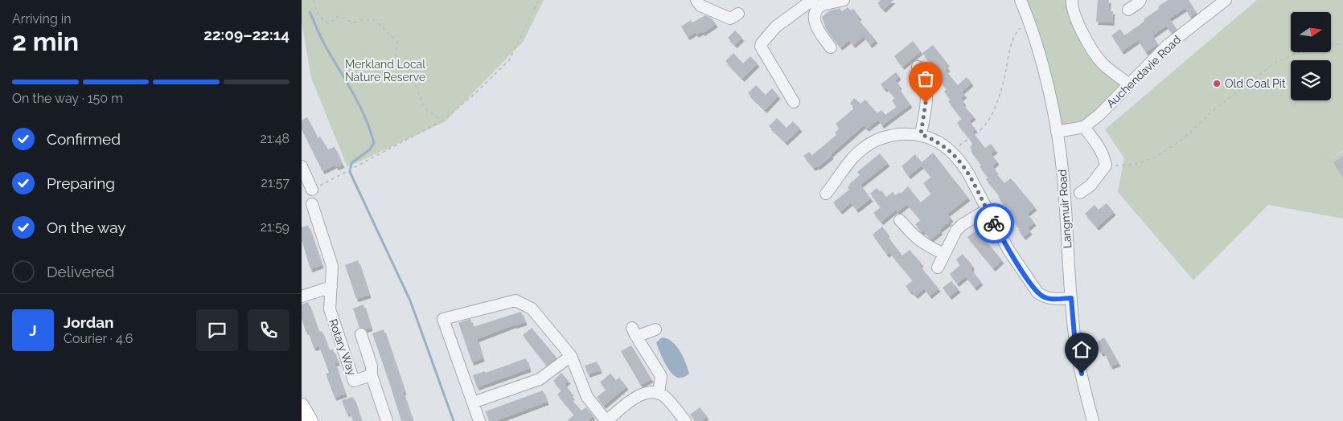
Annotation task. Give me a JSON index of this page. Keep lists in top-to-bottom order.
{
  "streets": {
    "street": ["Auchendavie Road", "Langmuir Road", "Rotary Way"]
  },
  "crossings": [
    ["Auchendavie Road", "Langmuir Road"]
  ],
  "parks": ["Merkland Local Nature Reserve"],
  "places": ["Old Coal Pit"],
  "north": "right",
  "page": {
    "heading": ["2 min", "Arriving in", "22:09–22:14"],
    "panel": ["Jordan", "Courier · 4.6"],
    "bar": "On the way · 150 m",
    "list": [
      ["Confirmed", "21:48"],
      ["Preparing", "21:57"],
      ["On the way", "21:59"],
      "Delivered"
    ],
    "round": "J"
  }
}
